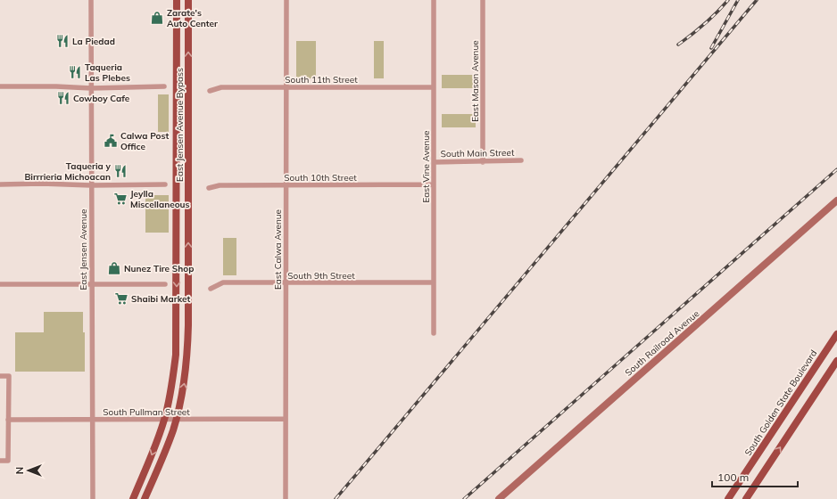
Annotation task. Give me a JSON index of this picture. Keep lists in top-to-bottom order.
{
  "streets": {
    "main road": ["East Jensen Avenue Bypass", "South Golden State Boulevard"],
    "street": [
      "South 11th Street",
      "East Mason Avenue",
      "South Main Street",
      "East Vine Avenue",
      "South 10th Street",
      "East Jensen Avenue",
      "East Calwa Avenue",
      "South 9th Street",
      "South Railroad Avenue",
      "South Pullman Street"
    ]
  },
  "crossings": [
    ["South 11th Street", "East Vine Avenue"],
    ["South 11th Street", "East Calwa Avenue"],
    ["East Mason Avenue", "South Main Street"],
    ["East Jensen Avenue Bypass", "South Pullman Street"],
    ["South Main Street", "East Vine Avenue"],
    ["East Vine Avenue", "South 10th Street"],
    ["East Vine Avenue", "South 9th Street"],
    ["South 10th Street", "East Calwa Avenue"],
    ["East Jensen Avenue", "South Pullman Street"],
    ["East Calwa Avenue", "South 9th Street"],
    ["East Calwa Avenue", "South Pullman Street"]
  ],
  "places": {
    "shop": ["Zarate's Auto Center", "Nunez Tire Shop"],
    "restaurant": [
      "La Piedad",
      "Taqueria Las Plebes",
      "Cowboy Cafe",
      "Taqueria y Birrrieria Michoacan"
    ],
    "public building": ["Calwa Post Office"],
    "supermarket": ["Jeylla Miscellaneous", "Shaibi Market"]
  },
  "scale_bar": "100 m",
  "north": "left"
}
